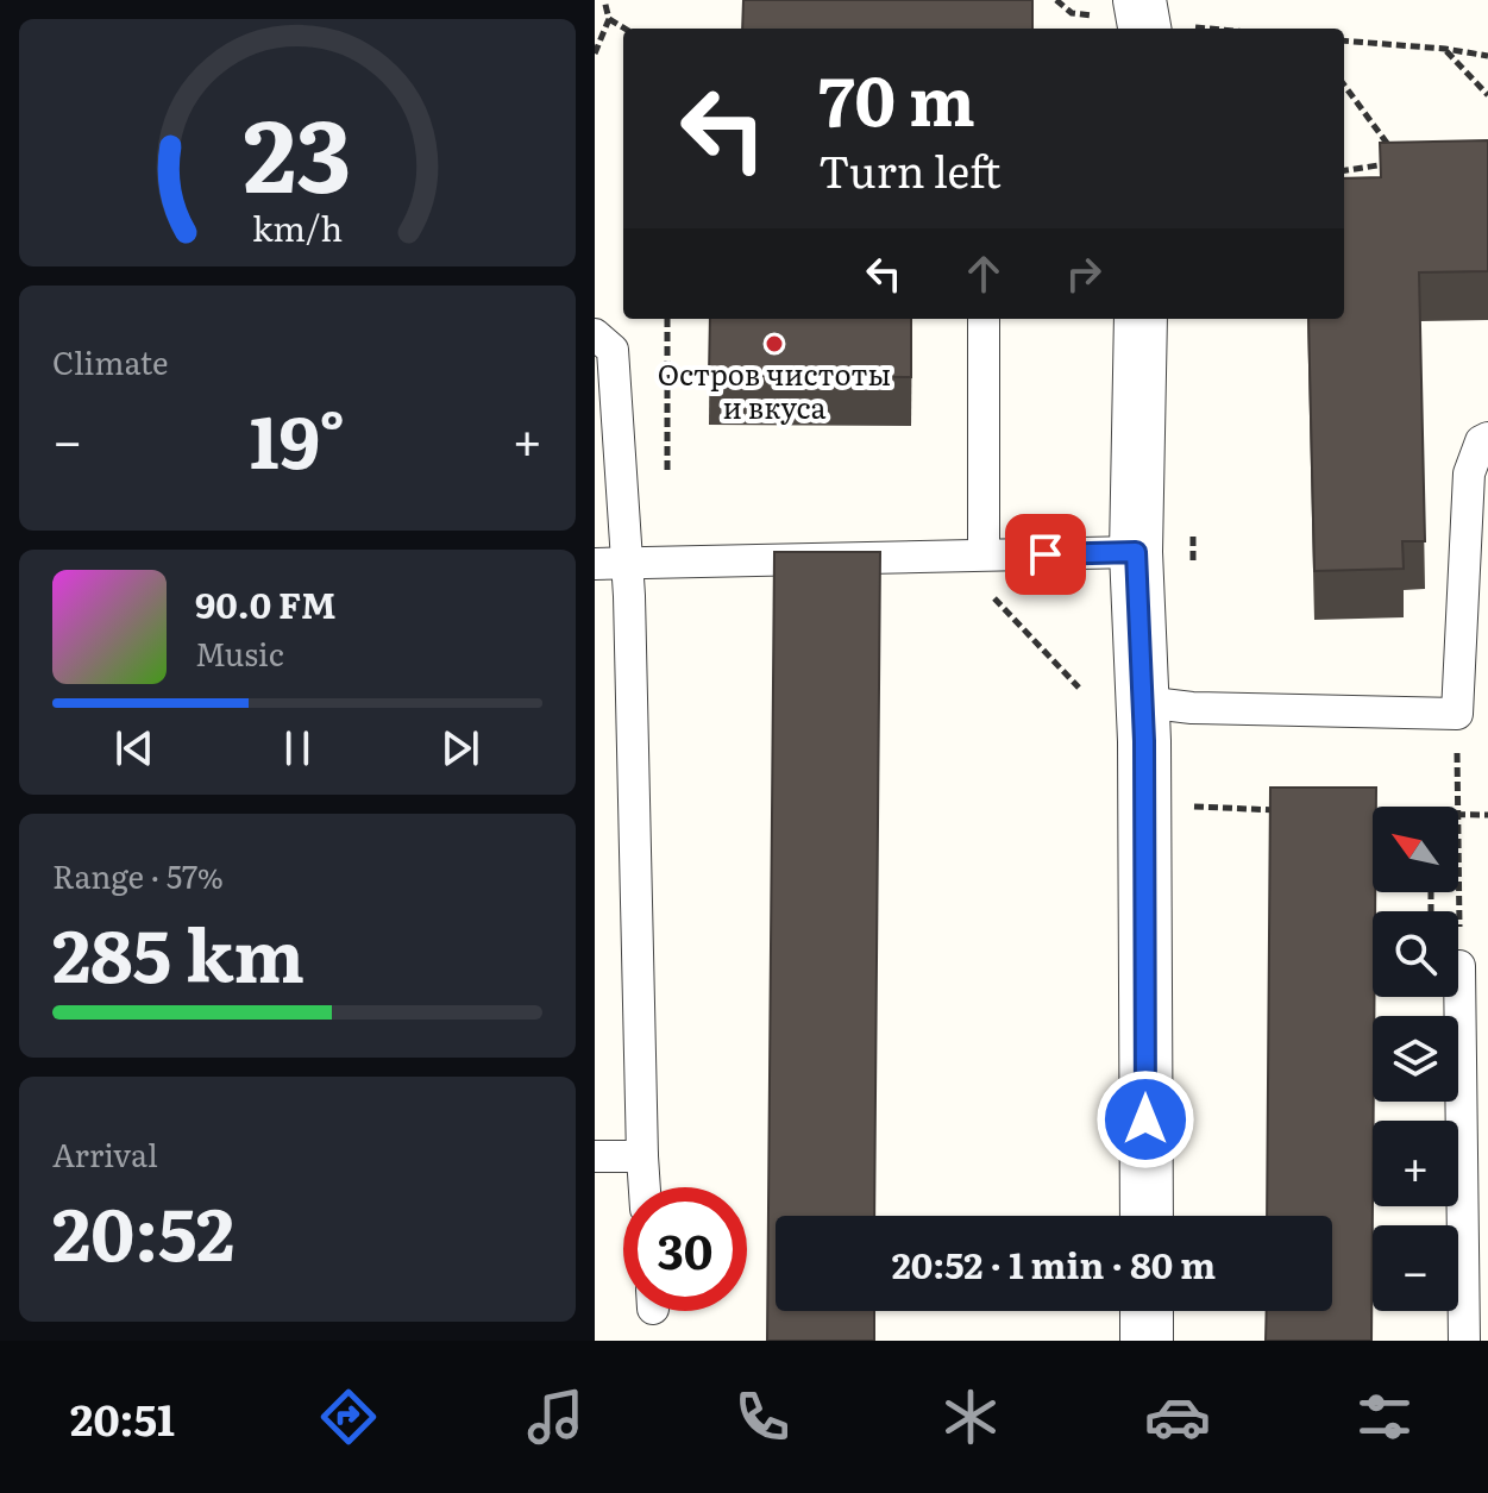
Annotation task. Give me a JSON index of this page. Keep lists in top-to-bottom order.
{
  "places": ["Остров чистоты и вкуса"],
  "north": "top left",
  "page": {
    "turn": ["70 m", "Turn left"],
    "tile": [
      "Climate",
      ["Range · 57%", "285 km"],
      ["Arrival", "20:52"]
    ],
    "heat": ["−", "19°", "+"],
    "song": ["90.0 FM", "Music"],
    "map_buttons": ["+", "−"],
    "limit": "30",
    "trip": "20:52 · 1 min · 80 m",
    "tabs": "20:51",
    "gauge": ["23", "km/h"]
  }
}
